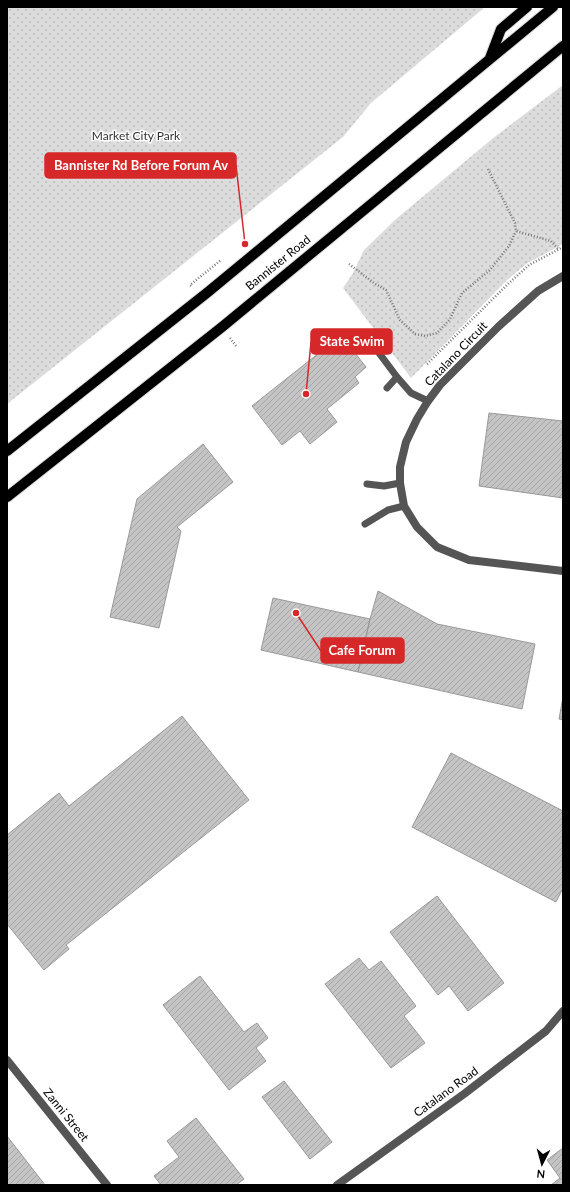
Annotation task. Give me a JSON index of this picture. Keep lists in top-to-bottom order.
{
  "streets": {
    "main road": ["Bannister Road"],
    "street": ["Catalano Circuit", "Catalano Road", "Zanni Street"]
  },
  "parks": ["Market City Park"],
  "places": ["Bannister Rd Before Forum Av", "State Swim", "Cafe Forum"],
  "north": "bottom"
}
